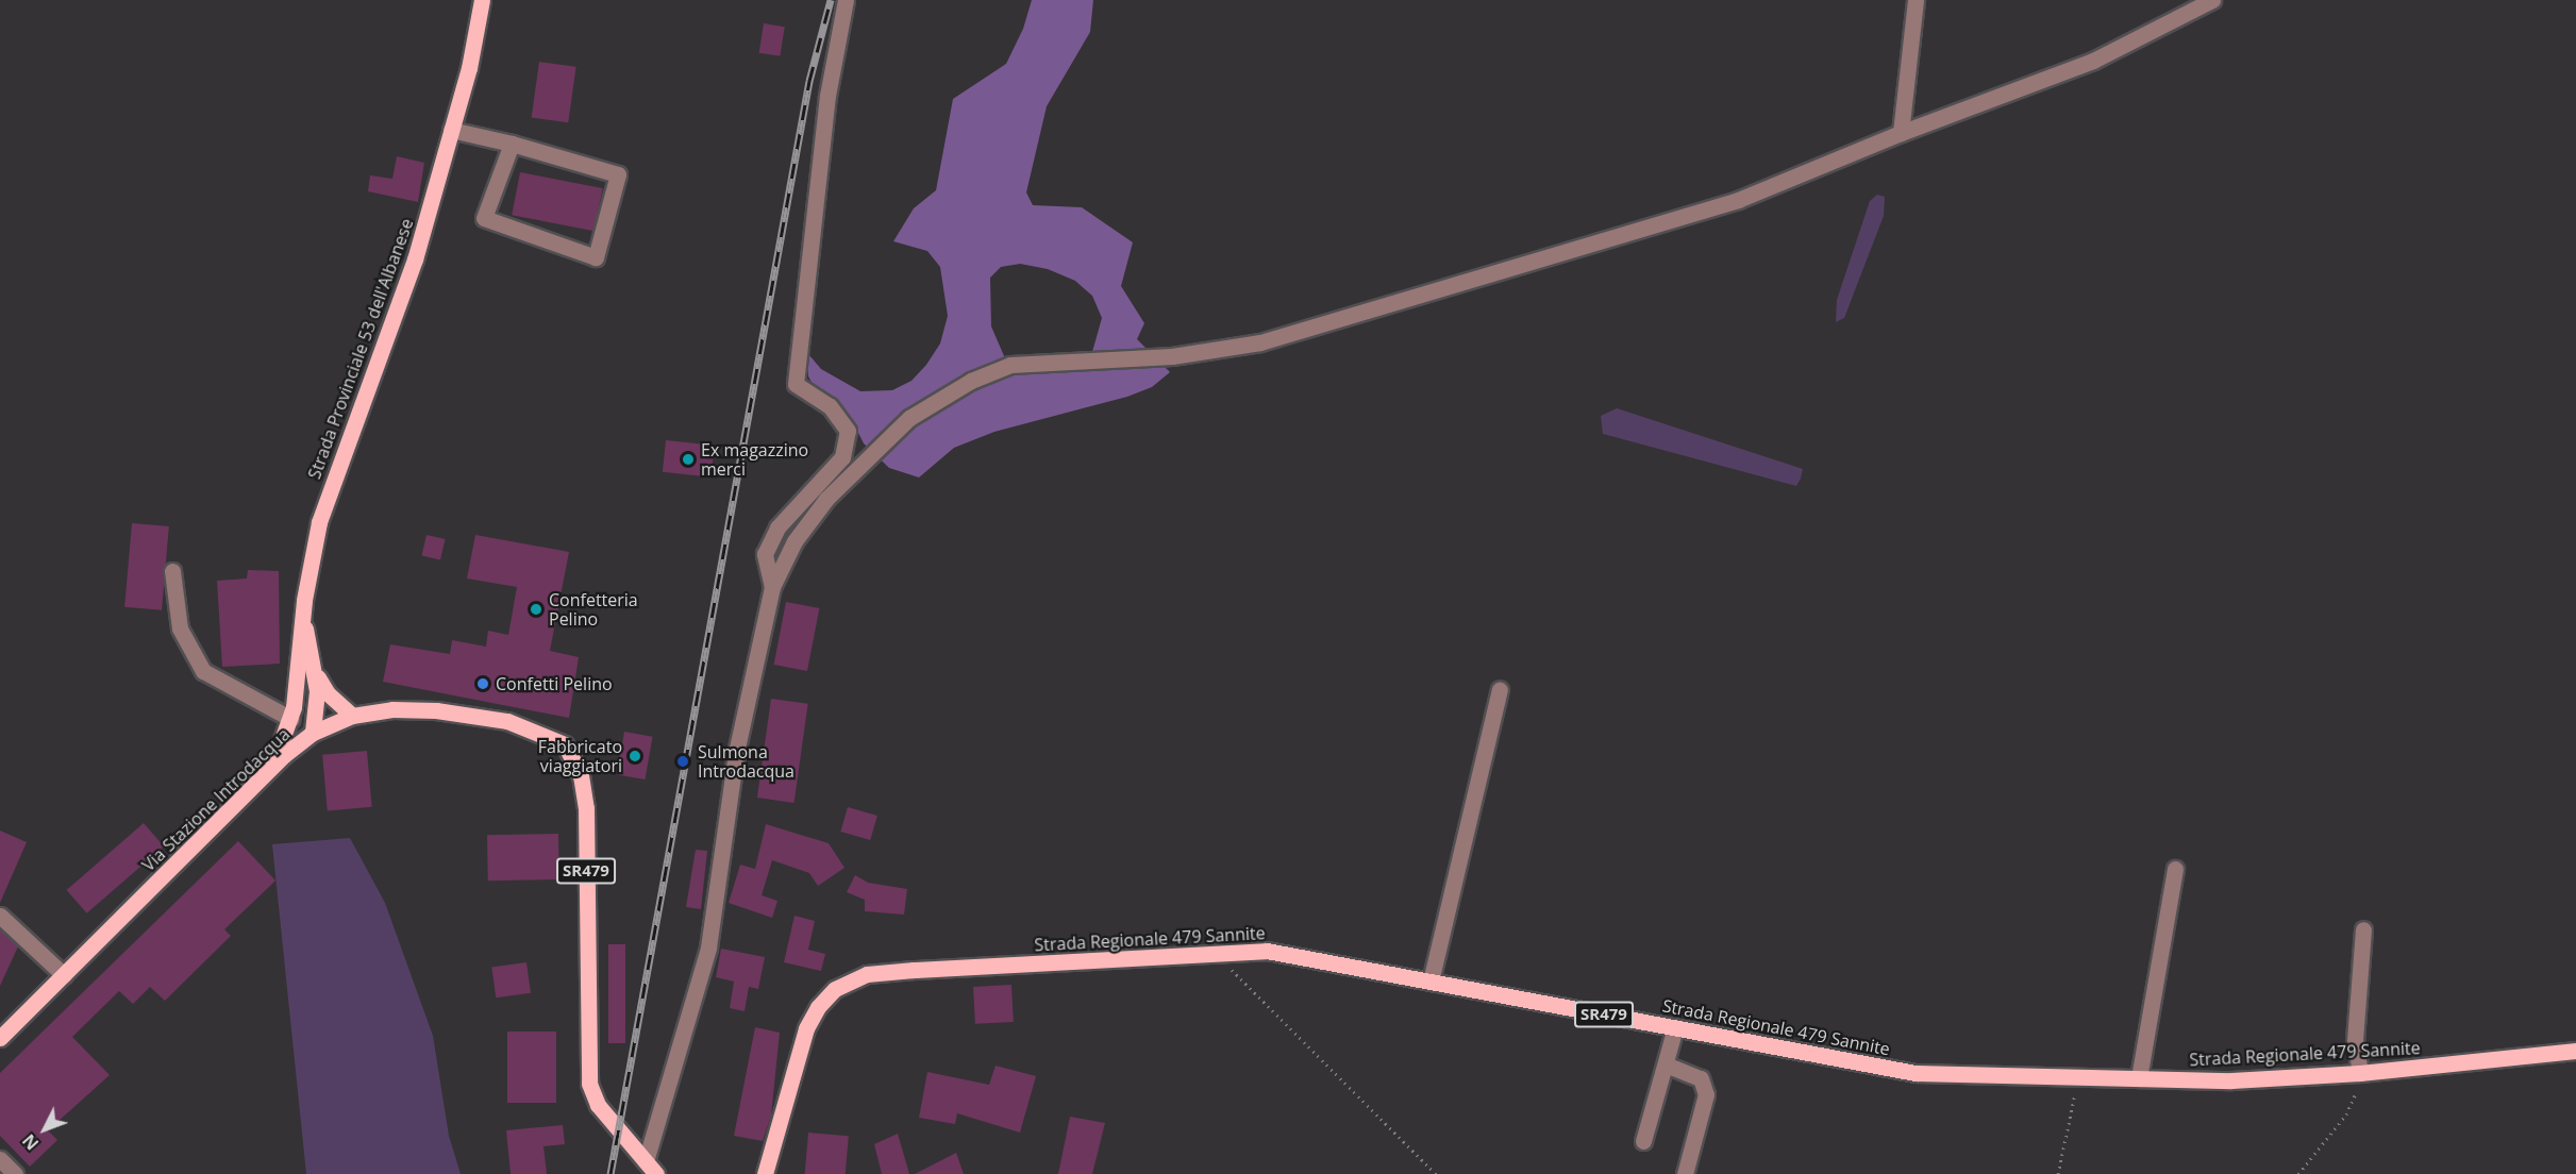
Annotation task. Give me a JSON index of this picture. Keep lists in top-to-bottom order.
{
  "streets": {
    "main road": [
      "Strada Provinciale 53 dell'Albanese",
      "Via Stazione Introdacqua",
      "SR479",
      "Strada Regionale 479 Sannite"
    ]
  },
  "crossings": [
    ["Strada Provinciale 53 dell'Albanese", "Via Stazione Introdacqua"]
  ],
  "places": [
    "Ex magazzino merci",
    "Confetteria Pelino",
    "Confetti Pelino",
    "Fabbricato viaggiatori",
    "Sulmona Introdacqua"
  ],
  "north": "bottom left"
}
